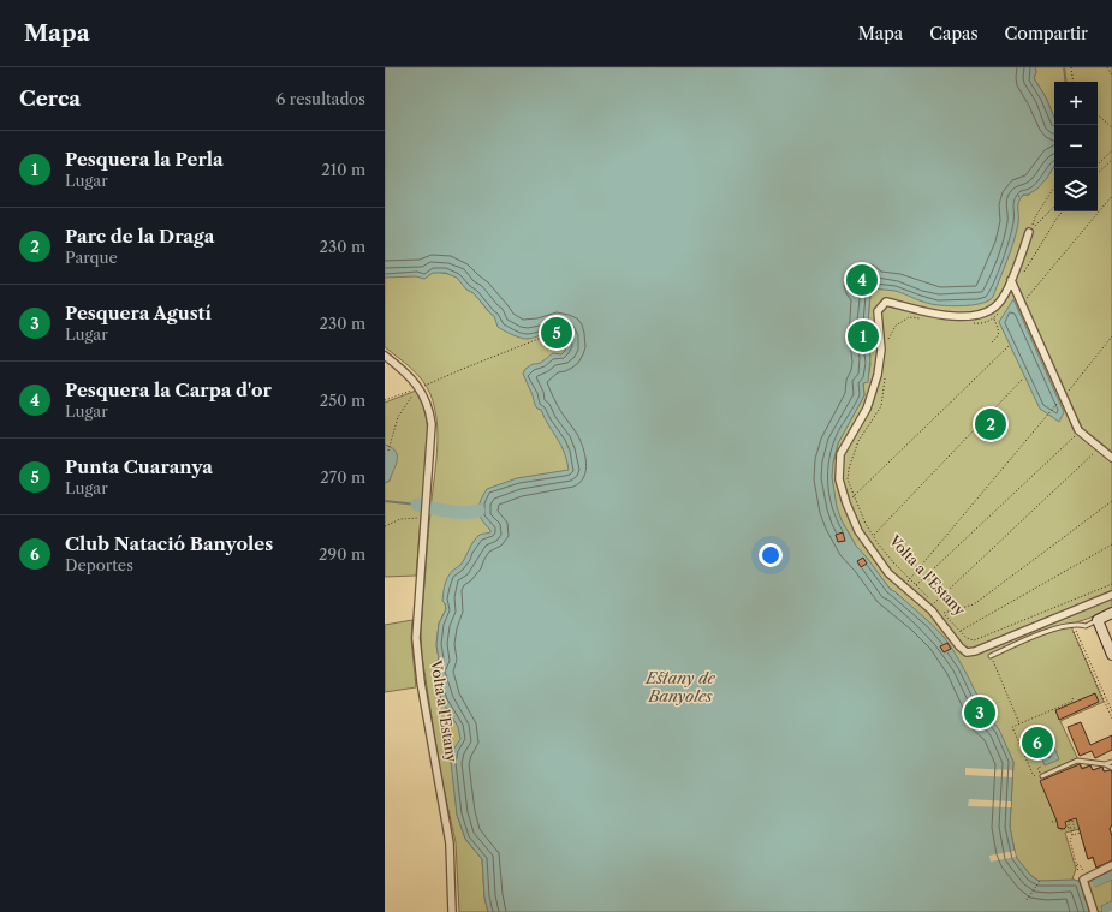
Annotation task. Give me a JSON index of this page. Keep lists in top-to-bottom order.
{
  "streets": {
    "path": ["Volta a l'Estany"]
  },
  "water": ["Estany de Banyoles"],
  "page": {
    "header": "Mapa",
    "nav": ["Mapa", "Capas", "Compartir"],
    "heading": ["Cerca", "6 resultados"],
    "map_buttons": ["+", "−"],
    "list": [
      {
        "mark": "1",
        "name": "Pesquera la Perla",
        "note": "Lugar",
        "value": "210 m"
      },
      {
        "mark": "2",
        "name": "Parc de la Draga",
        "note": "Parque",
        "value": "230 m"
      },
      {
        "mark": "3",
        "name": "Pesquera Agustí",
        "note": "Lugar",
        "value": "230 m"
      },
      {
        "mark": "4",
        "name": "Pesquera la Carpa d'or",
        "note": "Lugar",
        "value": "250 m"
      },
      {
        "mark": "5",
        "name": "Punta Cuaranya",
        "note": "Lugar",
        "value": "270 m"
      },
      {
        "mark": "6",
        "name": "Club Natació Banyoles",
        "note": "Deportes",
        "value": "290 m"
      }
    ],
    "pins": [
      "4",
      "5",
      "1",
      "2",
      "3",
      "6"
    ]
  }
}
